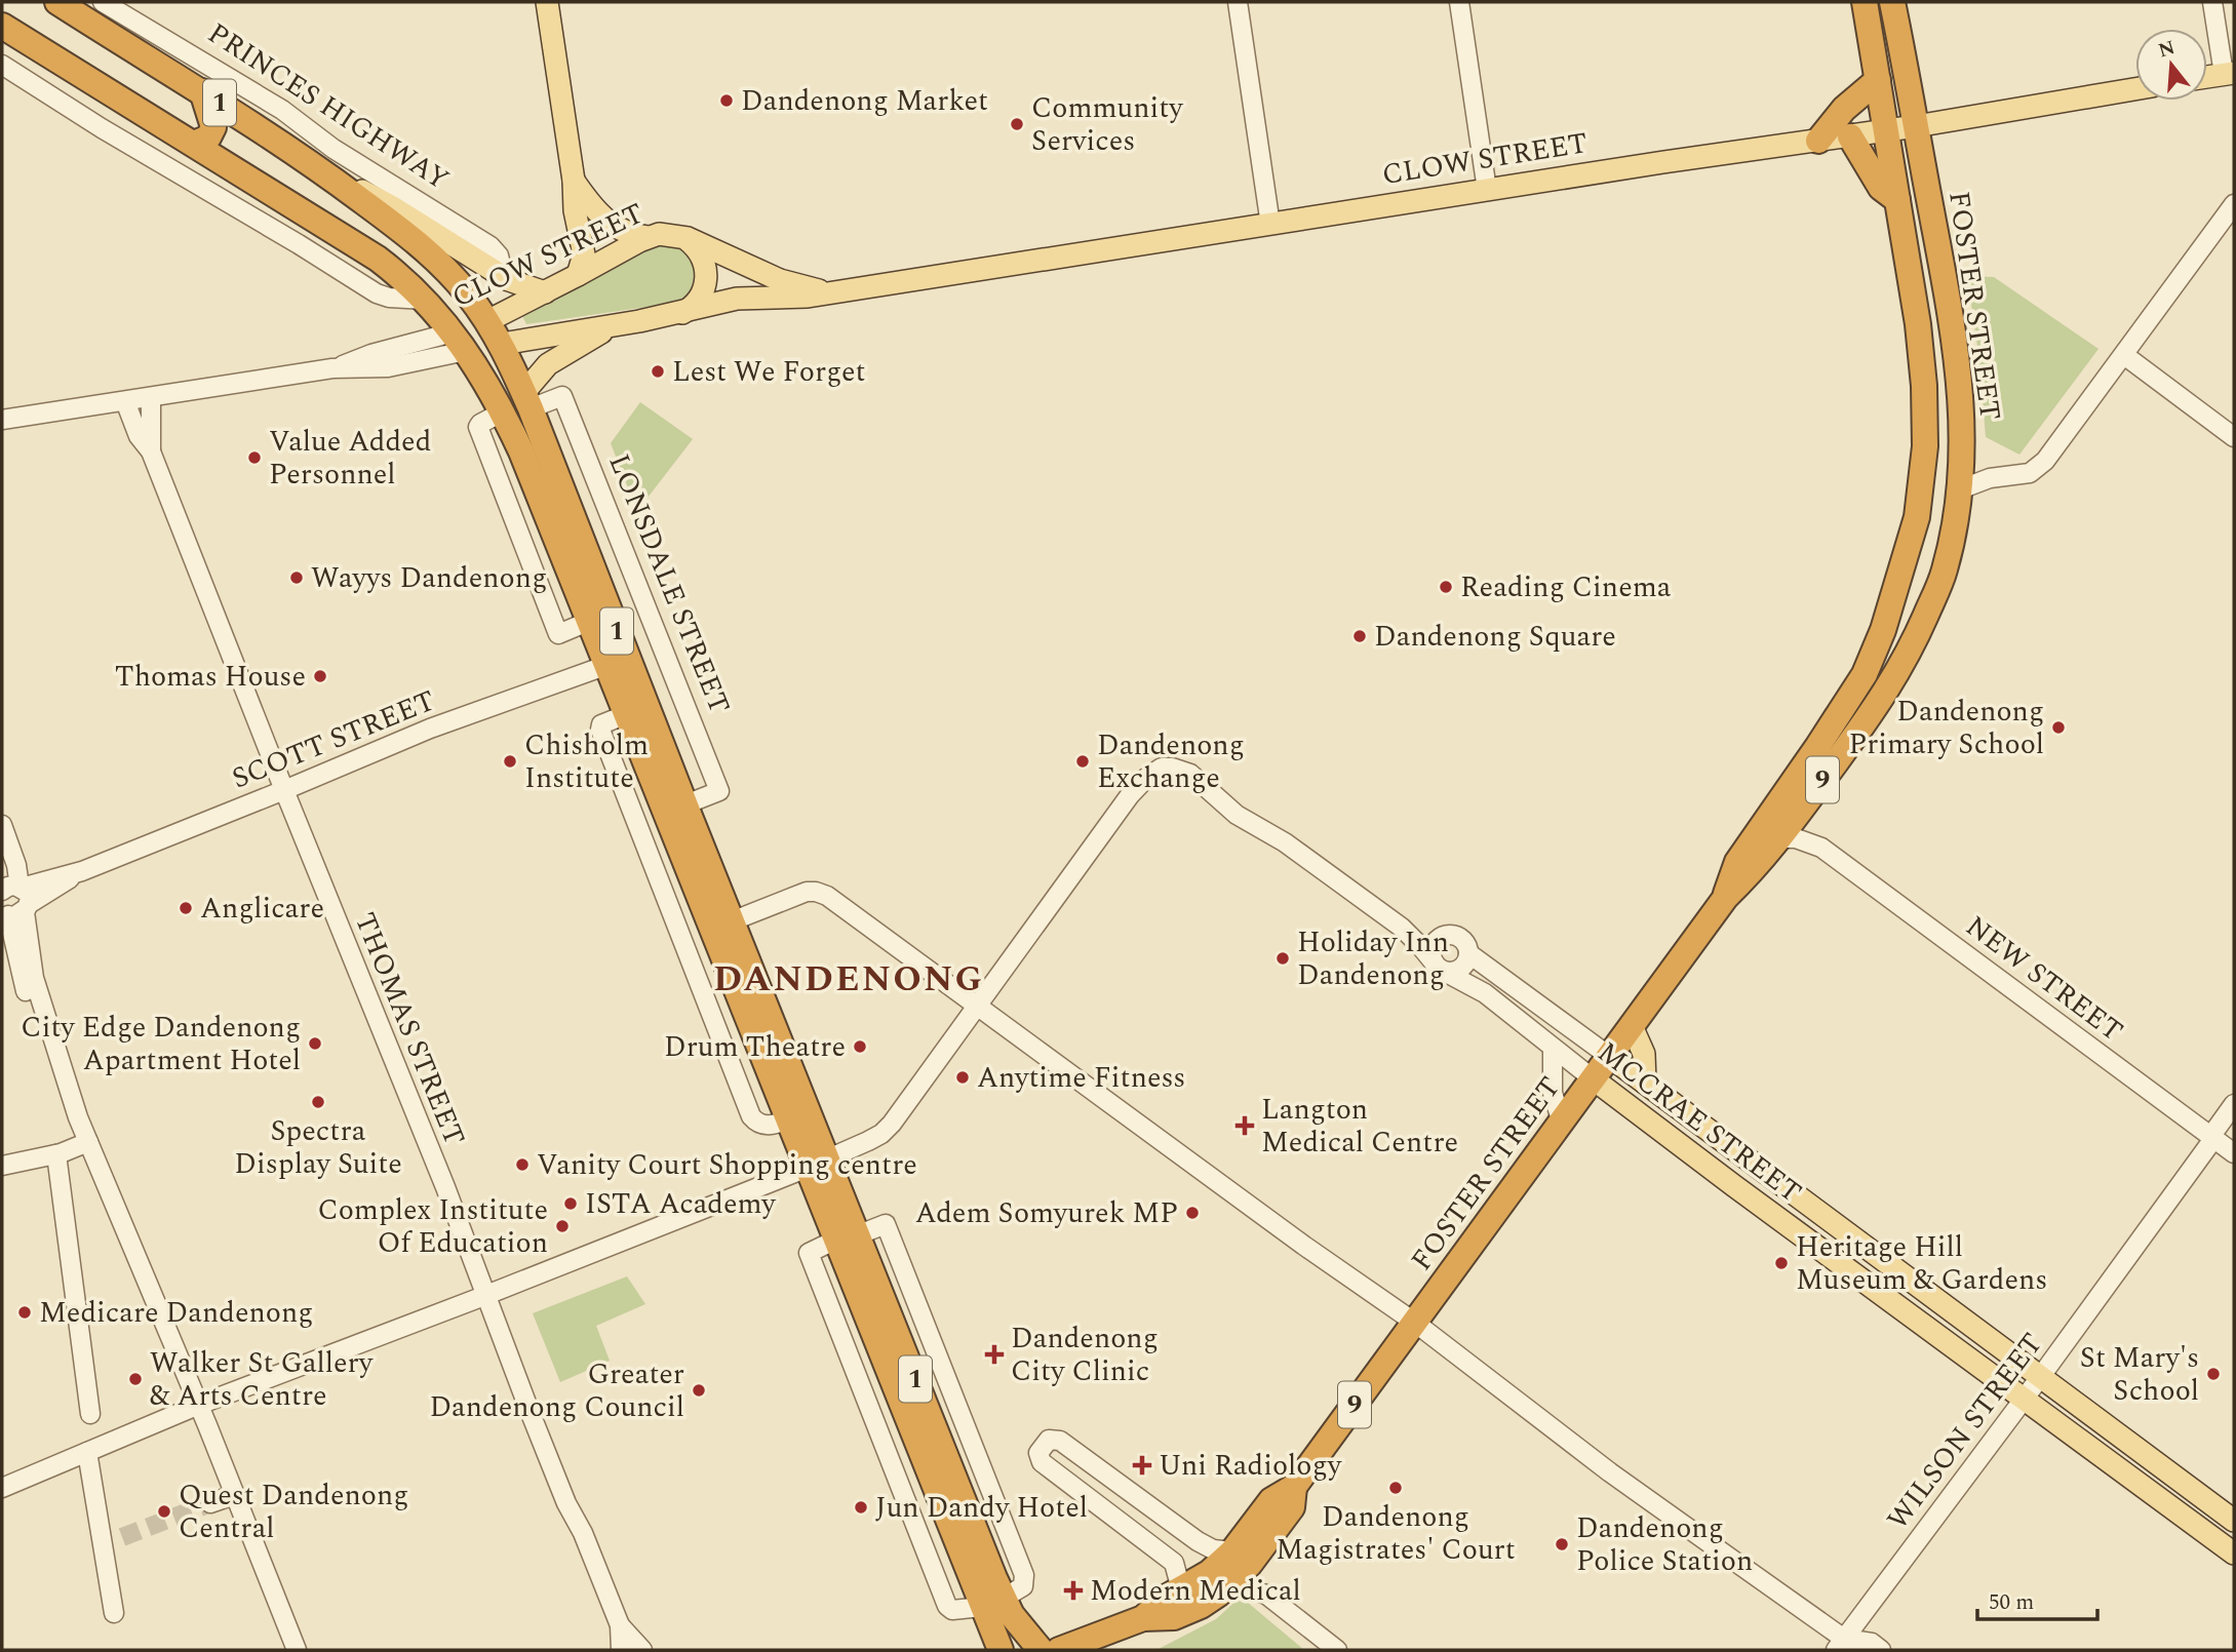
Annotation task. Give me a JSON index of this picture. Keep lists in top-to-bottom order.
{
  "streets": {
    "highway": [
      "1",
      "PRINCES HIGHWAY",
      "CLOW STREET",
      "FOSTER STREET",
      "9"
    ],
    "main road": ["MCCRAE STREET"],
    "street": [
      "LONSDALE STREET",
      "SCOTT STREET",
      "NEW STREET",
      "THOMAS STREET",
      "WILSON STREET"
    ]
  },
  "crossings": [
    ["1", "PRINCES HIGHWAY"],
    ["1", "CLOW STREET"],
    ["1", "LONSDALE STREET"],
    ["1", "SCOTT STREET"],
    ["PRINCES HIGHWAY", "CLOW STREET"],
    ["CLOW STREET", "FOSTER STREET"],
    ["CLOW STREET", "9"],
    ["CLOW STREET", "THOMAS STREET"],
    ["FOSTER STREET", "9"],
    ["FOSTER STREET", "NEW STREET"],
    ["FOSTER STREET", "MCCRAE STREET"],
    ["SCOTT STREET", "THOMAS STREET"],
    ["NEW STREET", "WILSON STREET"],
    ["MCCRAE STREET", "WILSON STREET"]
  ],
  "districts": ["DANDENONG"],
  "places": {
    "other": [
      "Dandenong Market",
      "Community Services",
      "Lest We Forget",
      "Value Added Personnel",
      "Wayys Dandenong",
      "Reading Cinema",
      "Dandenong Square",
      "Thomas House",
      "Dandenong Primary School",
      "Chisholm Institute",
      "Dandenong Exchange",
      "Anglicare",
      "Holiday Inn Dandenong",
      "City Edge Dandenong Apartment Hotel",
      "Drum Theatre",
      "Anytime Fitness",
      "Spectra Display Suite",
      "Vanity Court Shopping centre",
      "ISTA Academy",
      "Adem Somyurek MP",
      "Complex Institute Of Education",
      "Heritage Hill Museum & Gardens",
      "Medicare Dandenong",
      "St Mary's School",
      "Walker St Gallery & Arts Centre",
      "Greater Dandenong Council",
      "Dandenong Magistrates' Court",
      "Jun Dandy Hotel",
      "Quest Dandenong Central",
      "Dandenong Police Station"
    ],
    "health": [
      "Langton Medical Centre",
      "Dandenong City Clinic",
      "Uni Radiology",
      "Modern Medical"
    ]
  },
  "scale_bar": "50 m",
  "north": "top"
}
